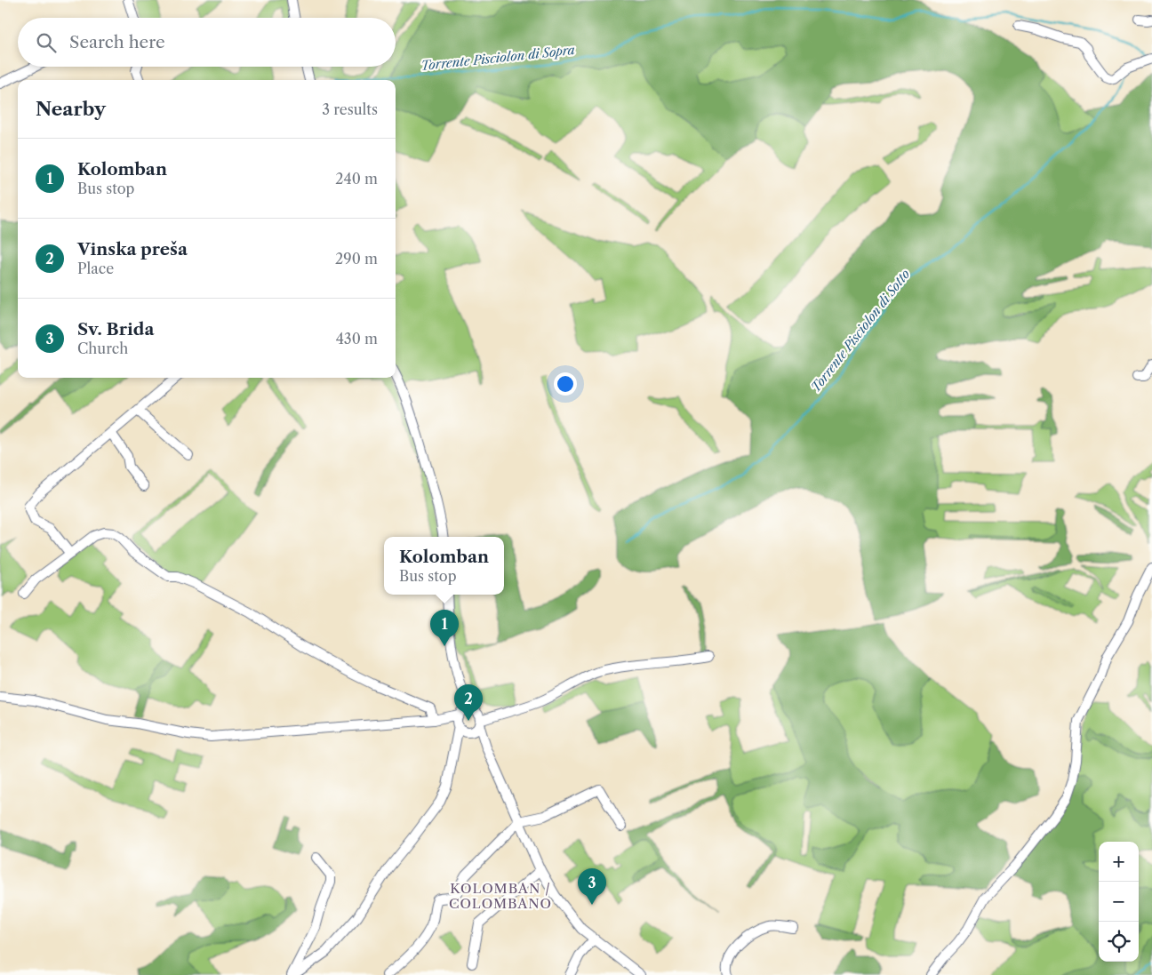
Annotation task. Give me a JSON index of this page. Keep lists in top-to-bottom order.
{
  "districts": ["KOLOMBAN / COLOMBANO"],
  "water": ["Torrente Pisciolon di Sopra", "Torrente Pisciolon di Sotto"],
  "page": {
    "search": "Search here",
    "heading": ["Nearby", "3 results"],
    "list": [
      {
        "mark": "1",
        "name": "Kolomban",
        "note": "Bus stop",
        "value": "240 m"
      },
      {
        "mark": "2",
        "name": "Vinska preša",
        "note": "Place",
        "value": "290 m"
      },
      {
        "mark": "3",
        "name": "Sv. Brida",
        "note": "Church",
        "value": "430 m"
      }
    ],
    "popup": ["Kolomban", "Bus stop"],
    "pins": ["1", "2", "3"],
    "map_buttons": ["+", "−"]
  }
}
